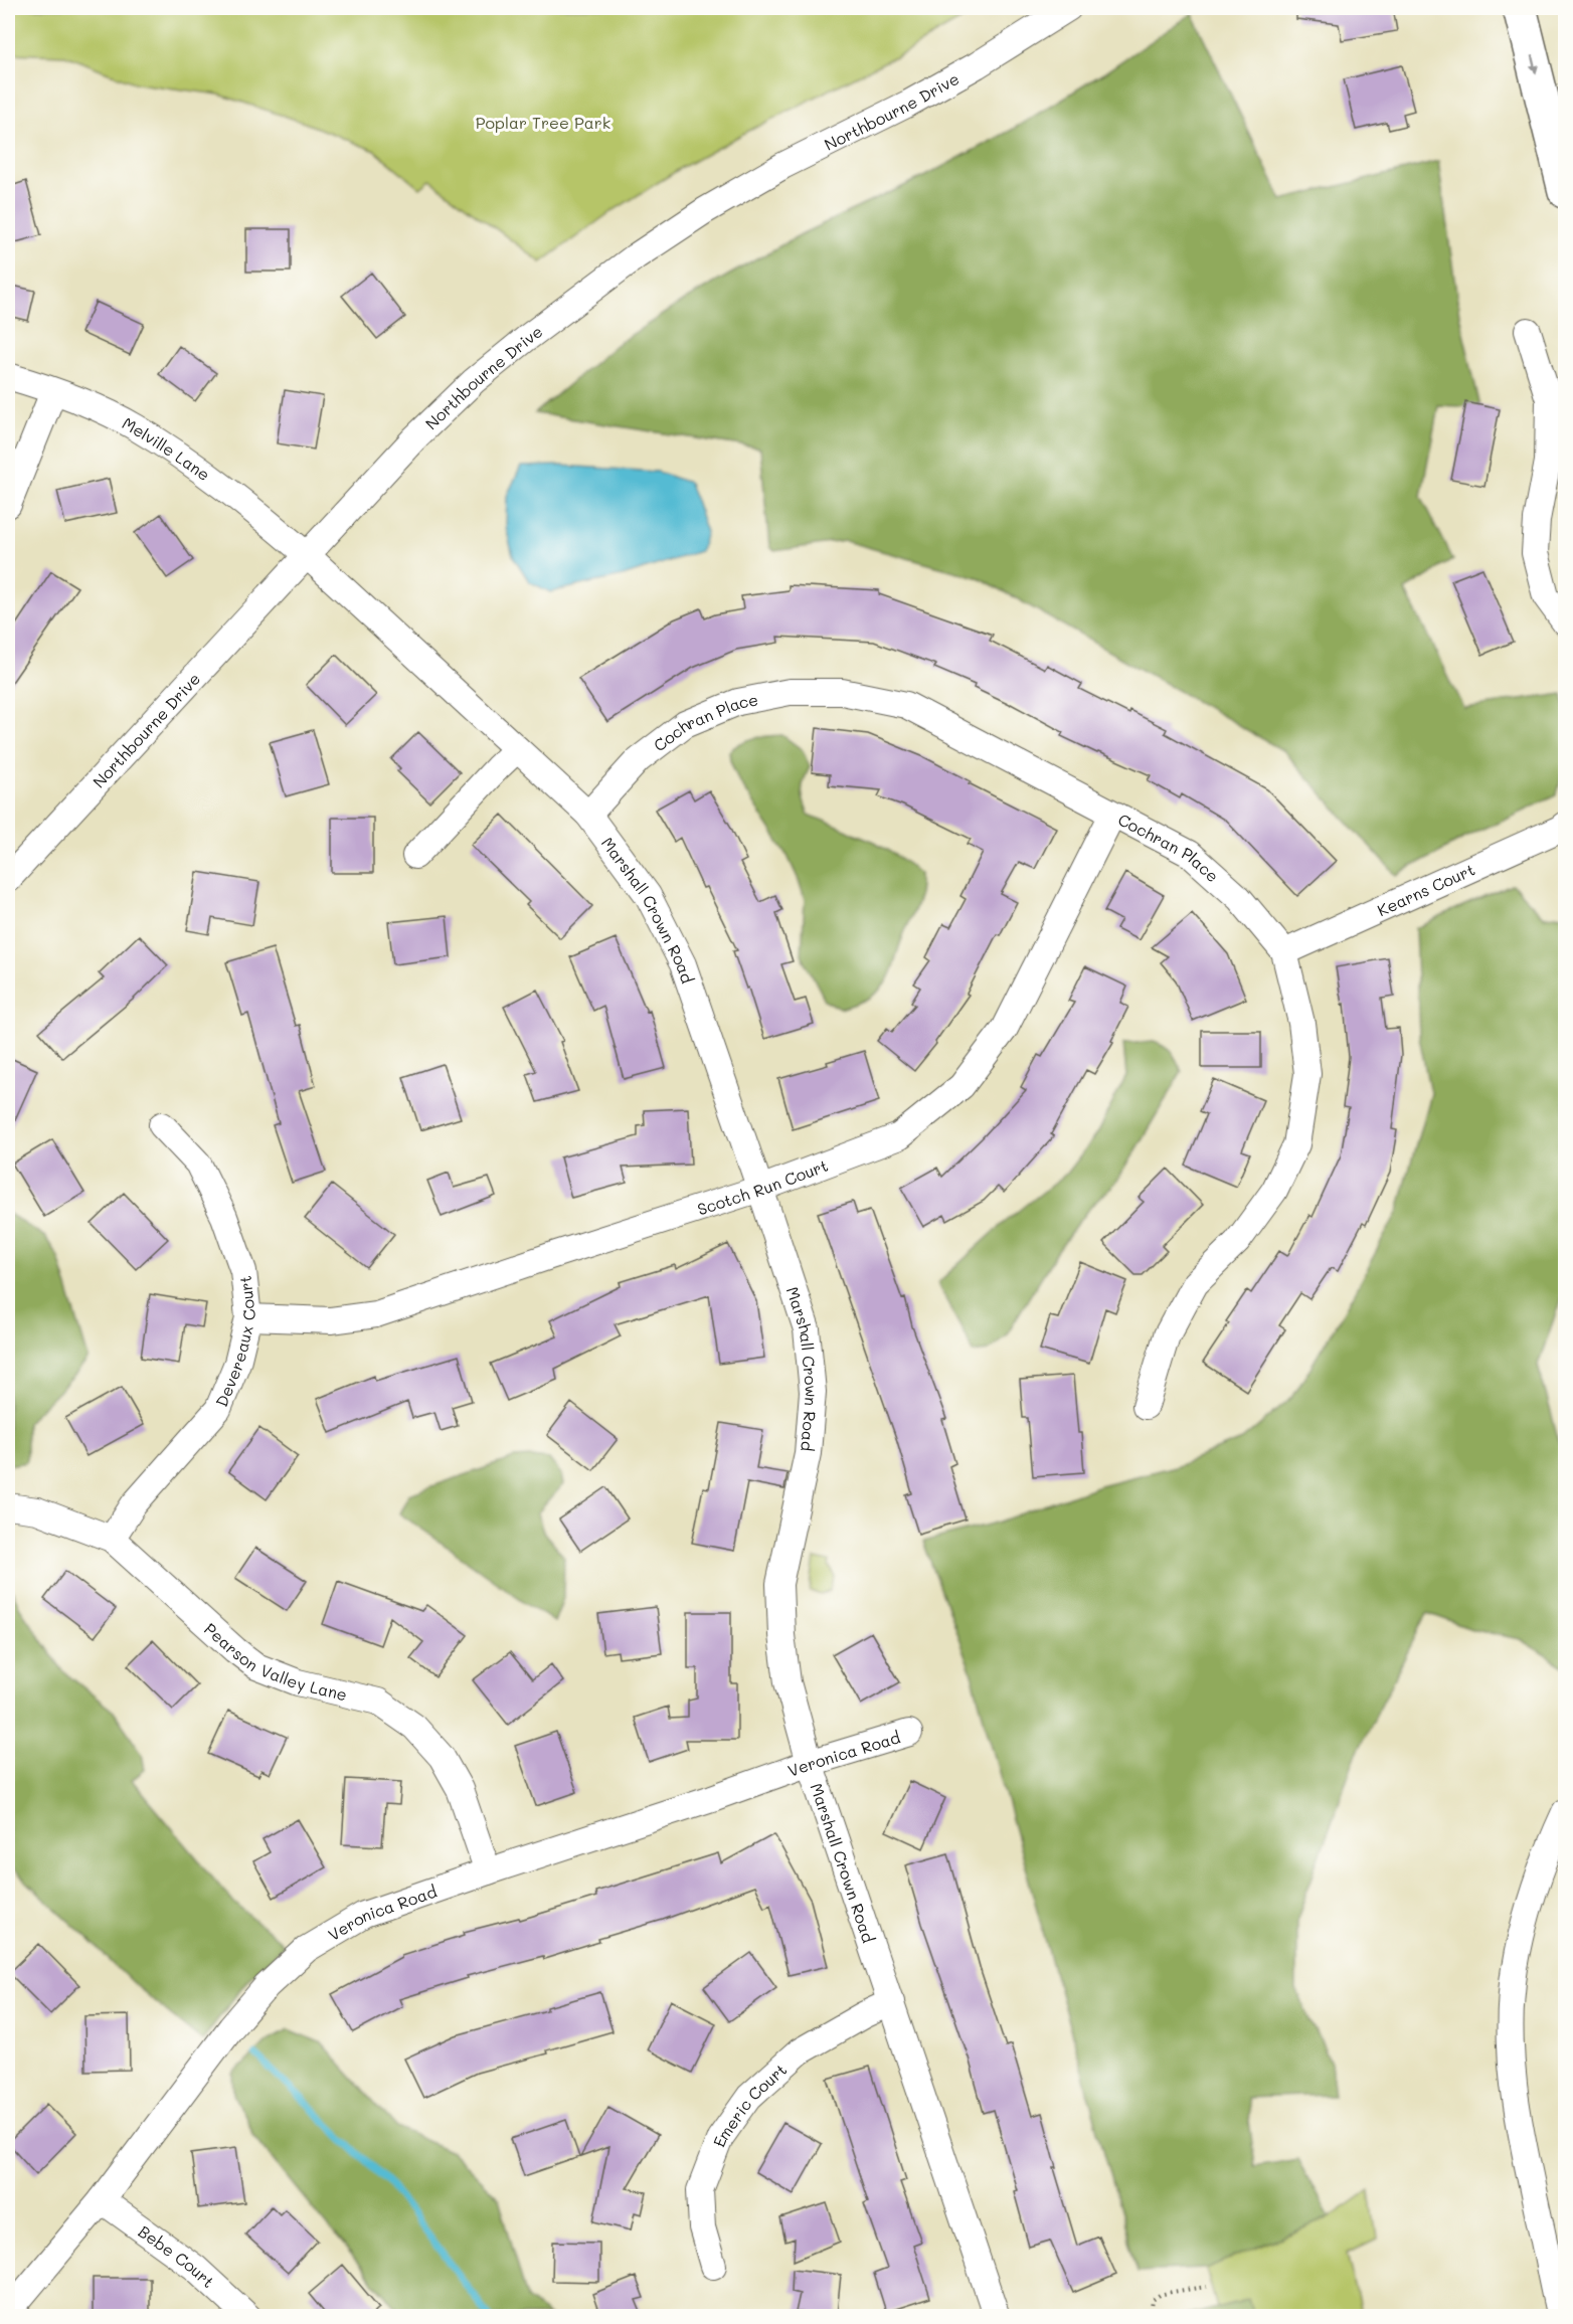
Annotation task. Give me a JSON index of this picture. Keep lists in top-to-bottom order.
{
  "streets": {
    "street": [
      "Northbourne Drive",
      "Melville Lane",
      "Cochran Place",
      "Kearns Court",
      "Marshall Crown Road",
      "Scotch Run Court",
      "Devereaux Court",
      "Pearson Valley Lane",
      "Veronica Road",
      "Emeric Court",
      "Bebe Court"
    ]
  },
  "crossings": [
    ["Northbourne Drive", "Melville Lane"],
    ["Northbourne Drive", "Marshall Crown Road"],
    ["Melville Lane", "Marshall Crown Road"],
    ["Cochran Place", "Kearns Court"],
    ["Cochran Place", "Marshall Crown Road"],
    ["Cochran Place", "Scotch Run Court"],
    ["Marshall Crown Road", "Scotch Run Court"],
    ["Marshall Crown Road", "Veronica Road"],
    ["Marshall Crown Road", "Emeric Court"],
    ["Scotch Run Court", "Devereaux Court"],
    ["Devereaux Court", "Pearson Valley Lane"],
    ["Pearson Valley Lane", "Veronica Road"],
    ["Veronica Road", "Bebe Court"]
  ],
  "parks": ["Poplar Tree Park"]
}
